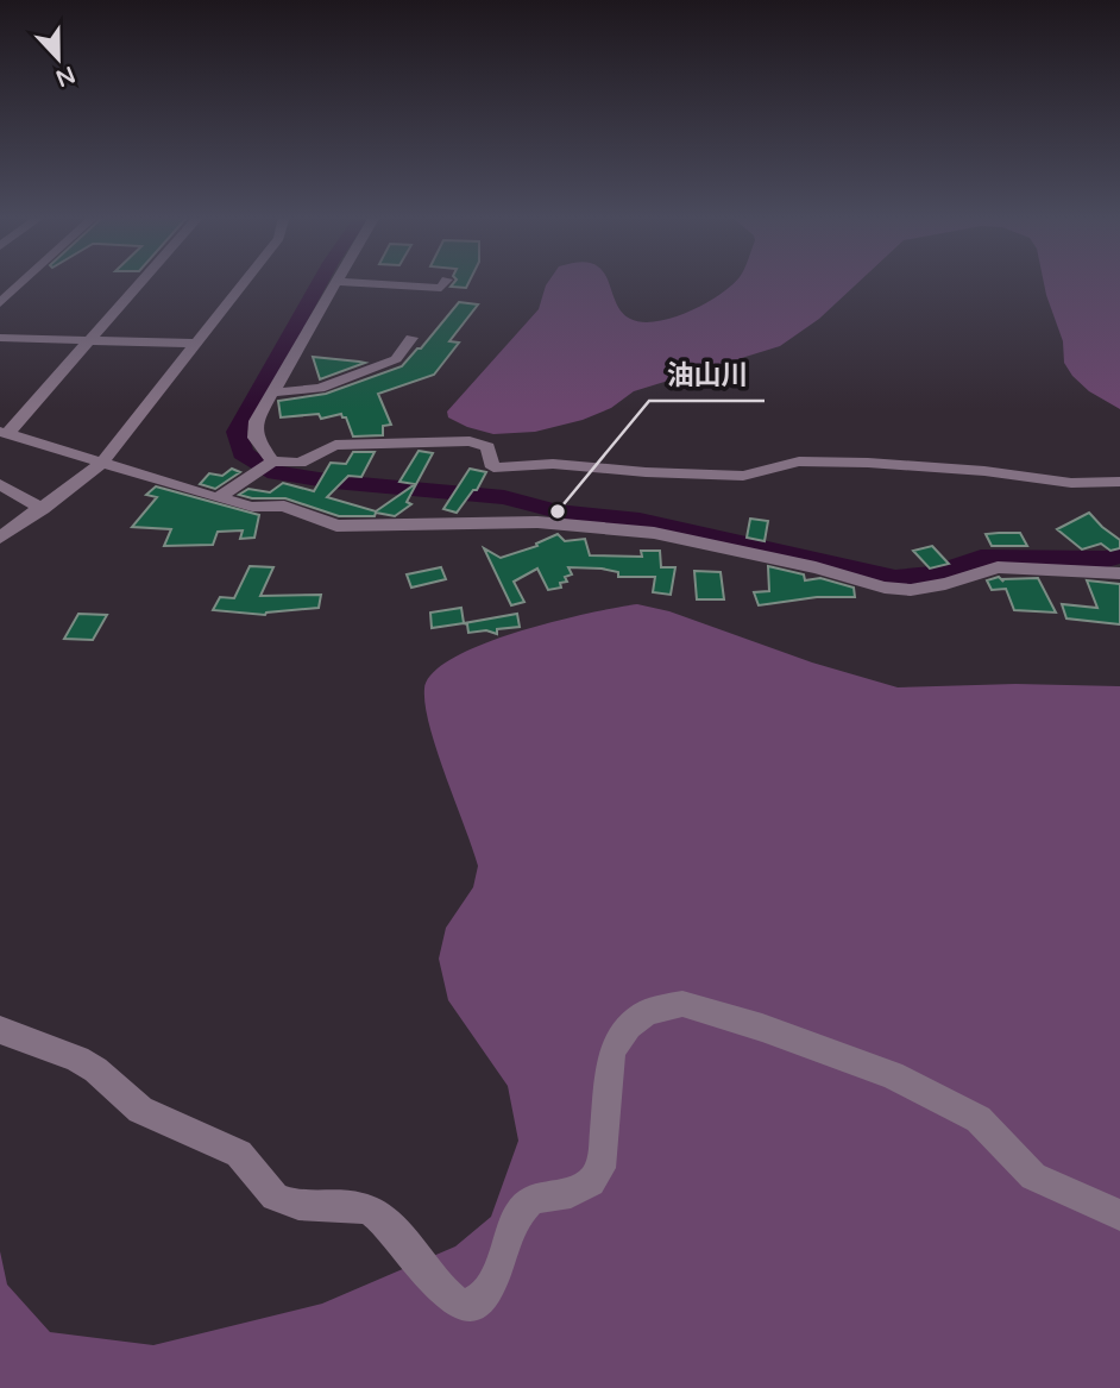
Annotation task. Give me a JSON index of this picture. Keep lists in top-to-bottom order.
{
  "places": ["油山川"],
  "north": "bottom"
}
